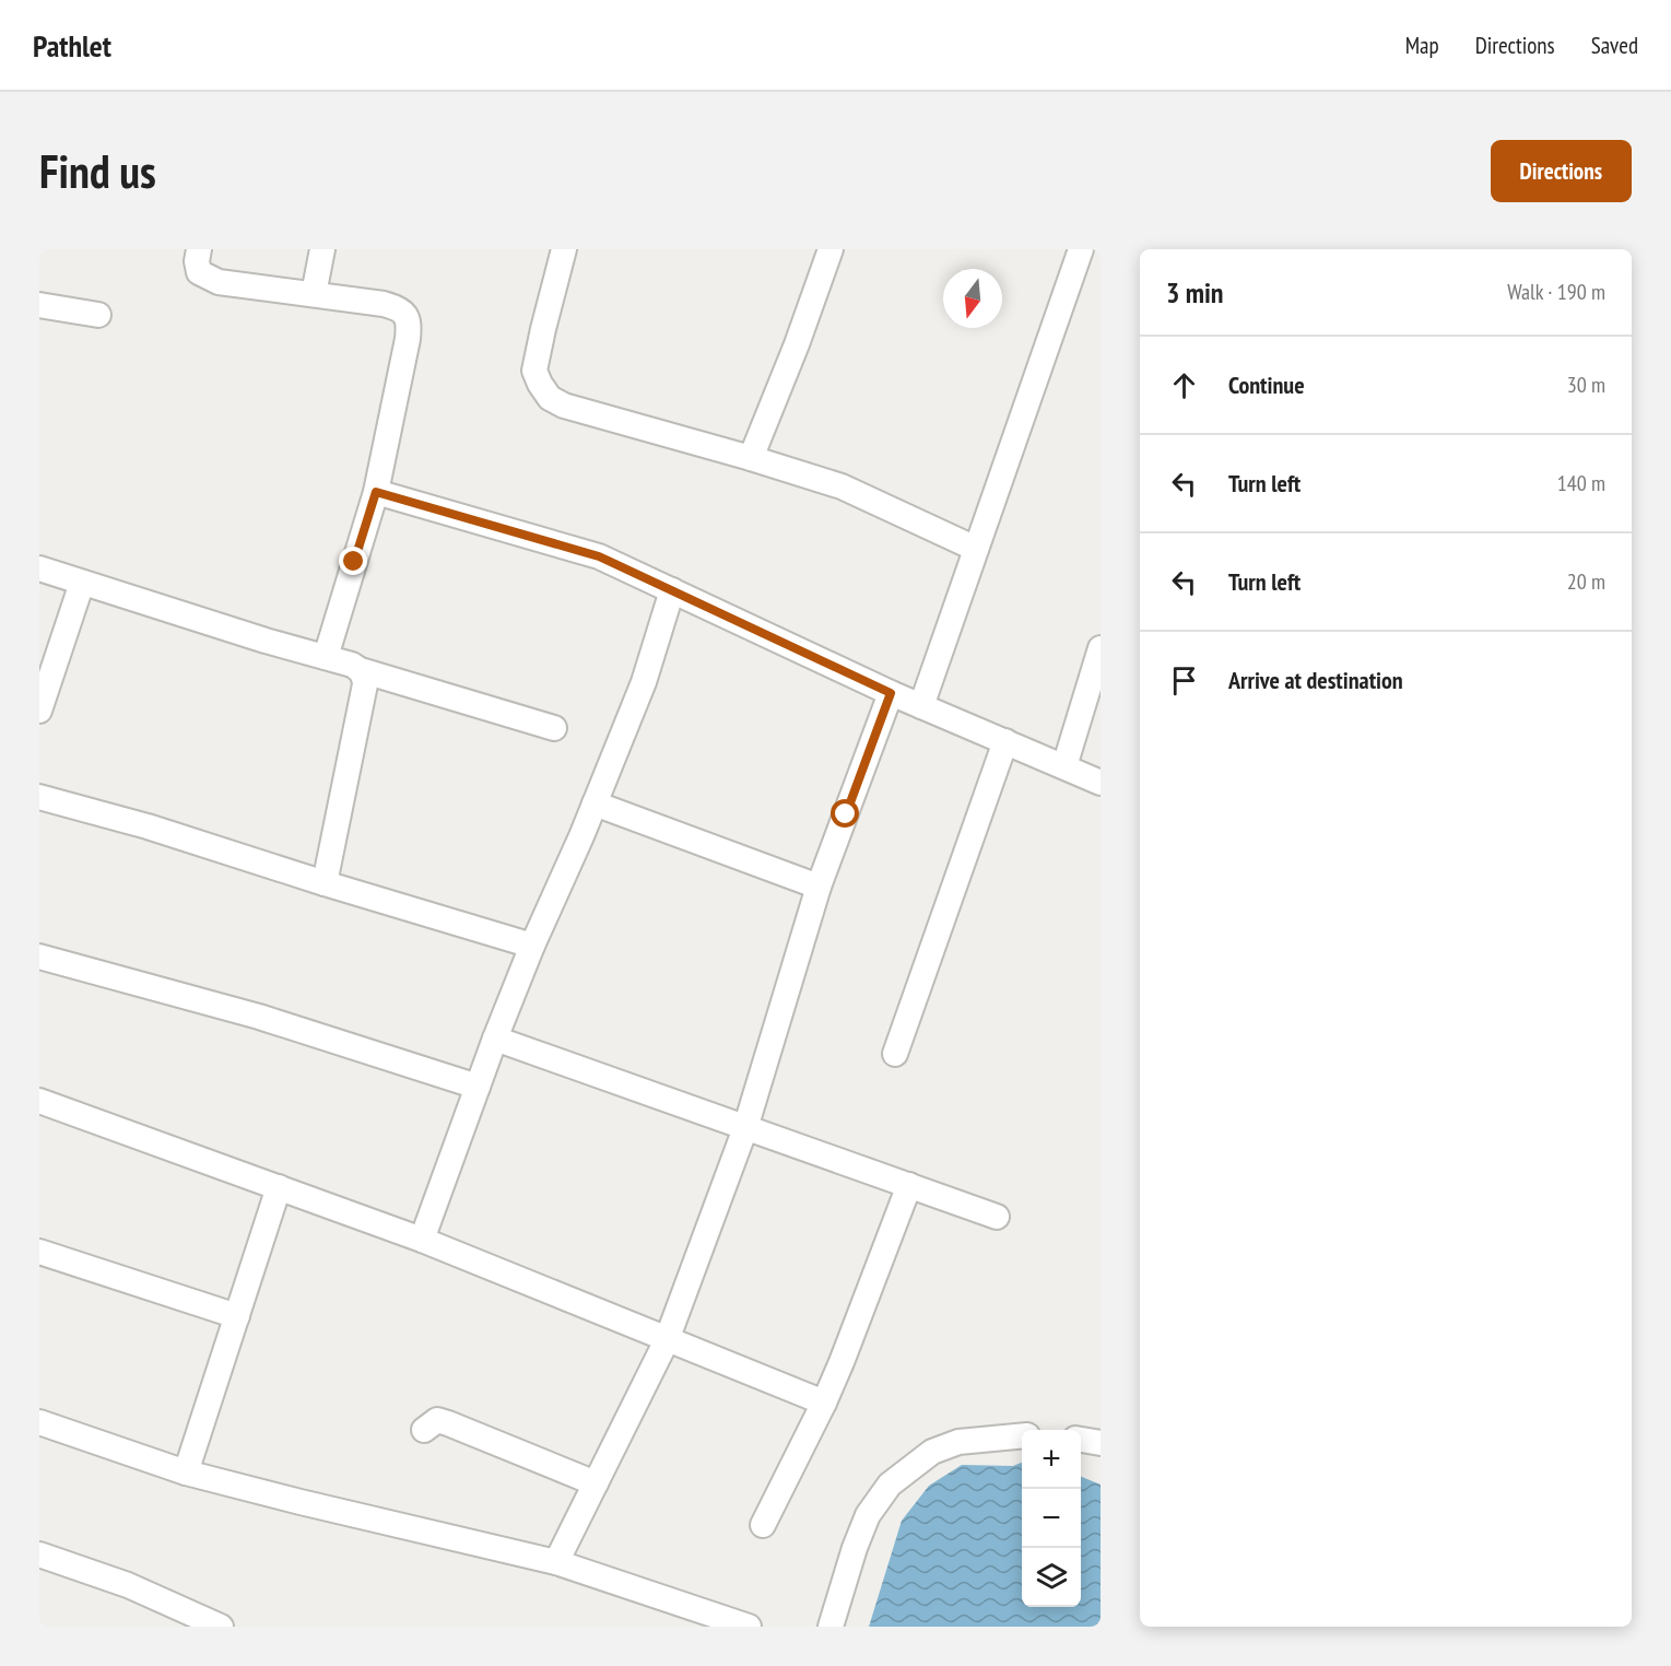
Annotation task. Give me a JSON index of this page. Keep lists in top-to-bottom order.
{
  "north": "bottom",
  "page": {
    "header": "Pathlet",
    "nav": ["Map", "Directions", "Saved"],
    "buttons": "Directions",
    "title": "Find us",
    "heading": ["3 min", "Walk · 190 m"],
    "list": [
      ["Continue", "30 m"],
      ["Turn left", "140 m"],
      ["Turn left", "20 m"],
      "Arrive at destination"
    ],
    "map_buttons": ["+", "−"]
  }
}
